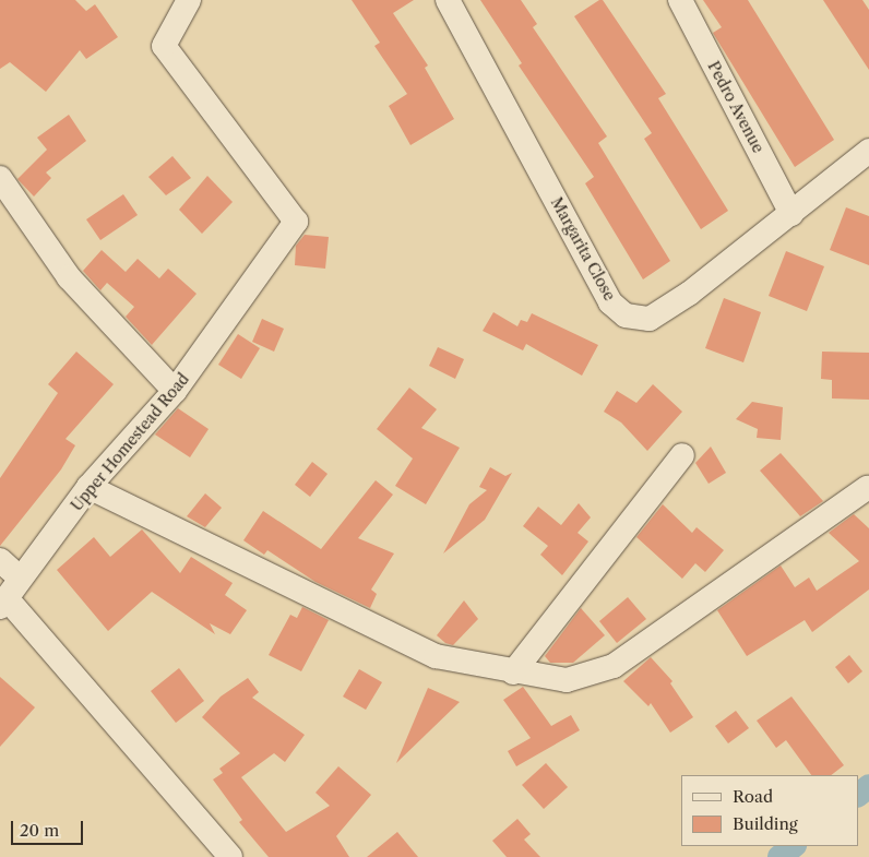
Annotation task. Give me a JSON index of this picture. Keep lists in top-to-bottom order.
{
  "streets": {
    "street": ["Pedro Avenue", "Margarita Close", "Upper Homestead Road"]
  },
  "crossings": [
    ["Pedro Avenue", "Margarita Close"]
  ],
  "legend": ["Road", "Building"],
  "scale_bar": "20 m"
}
